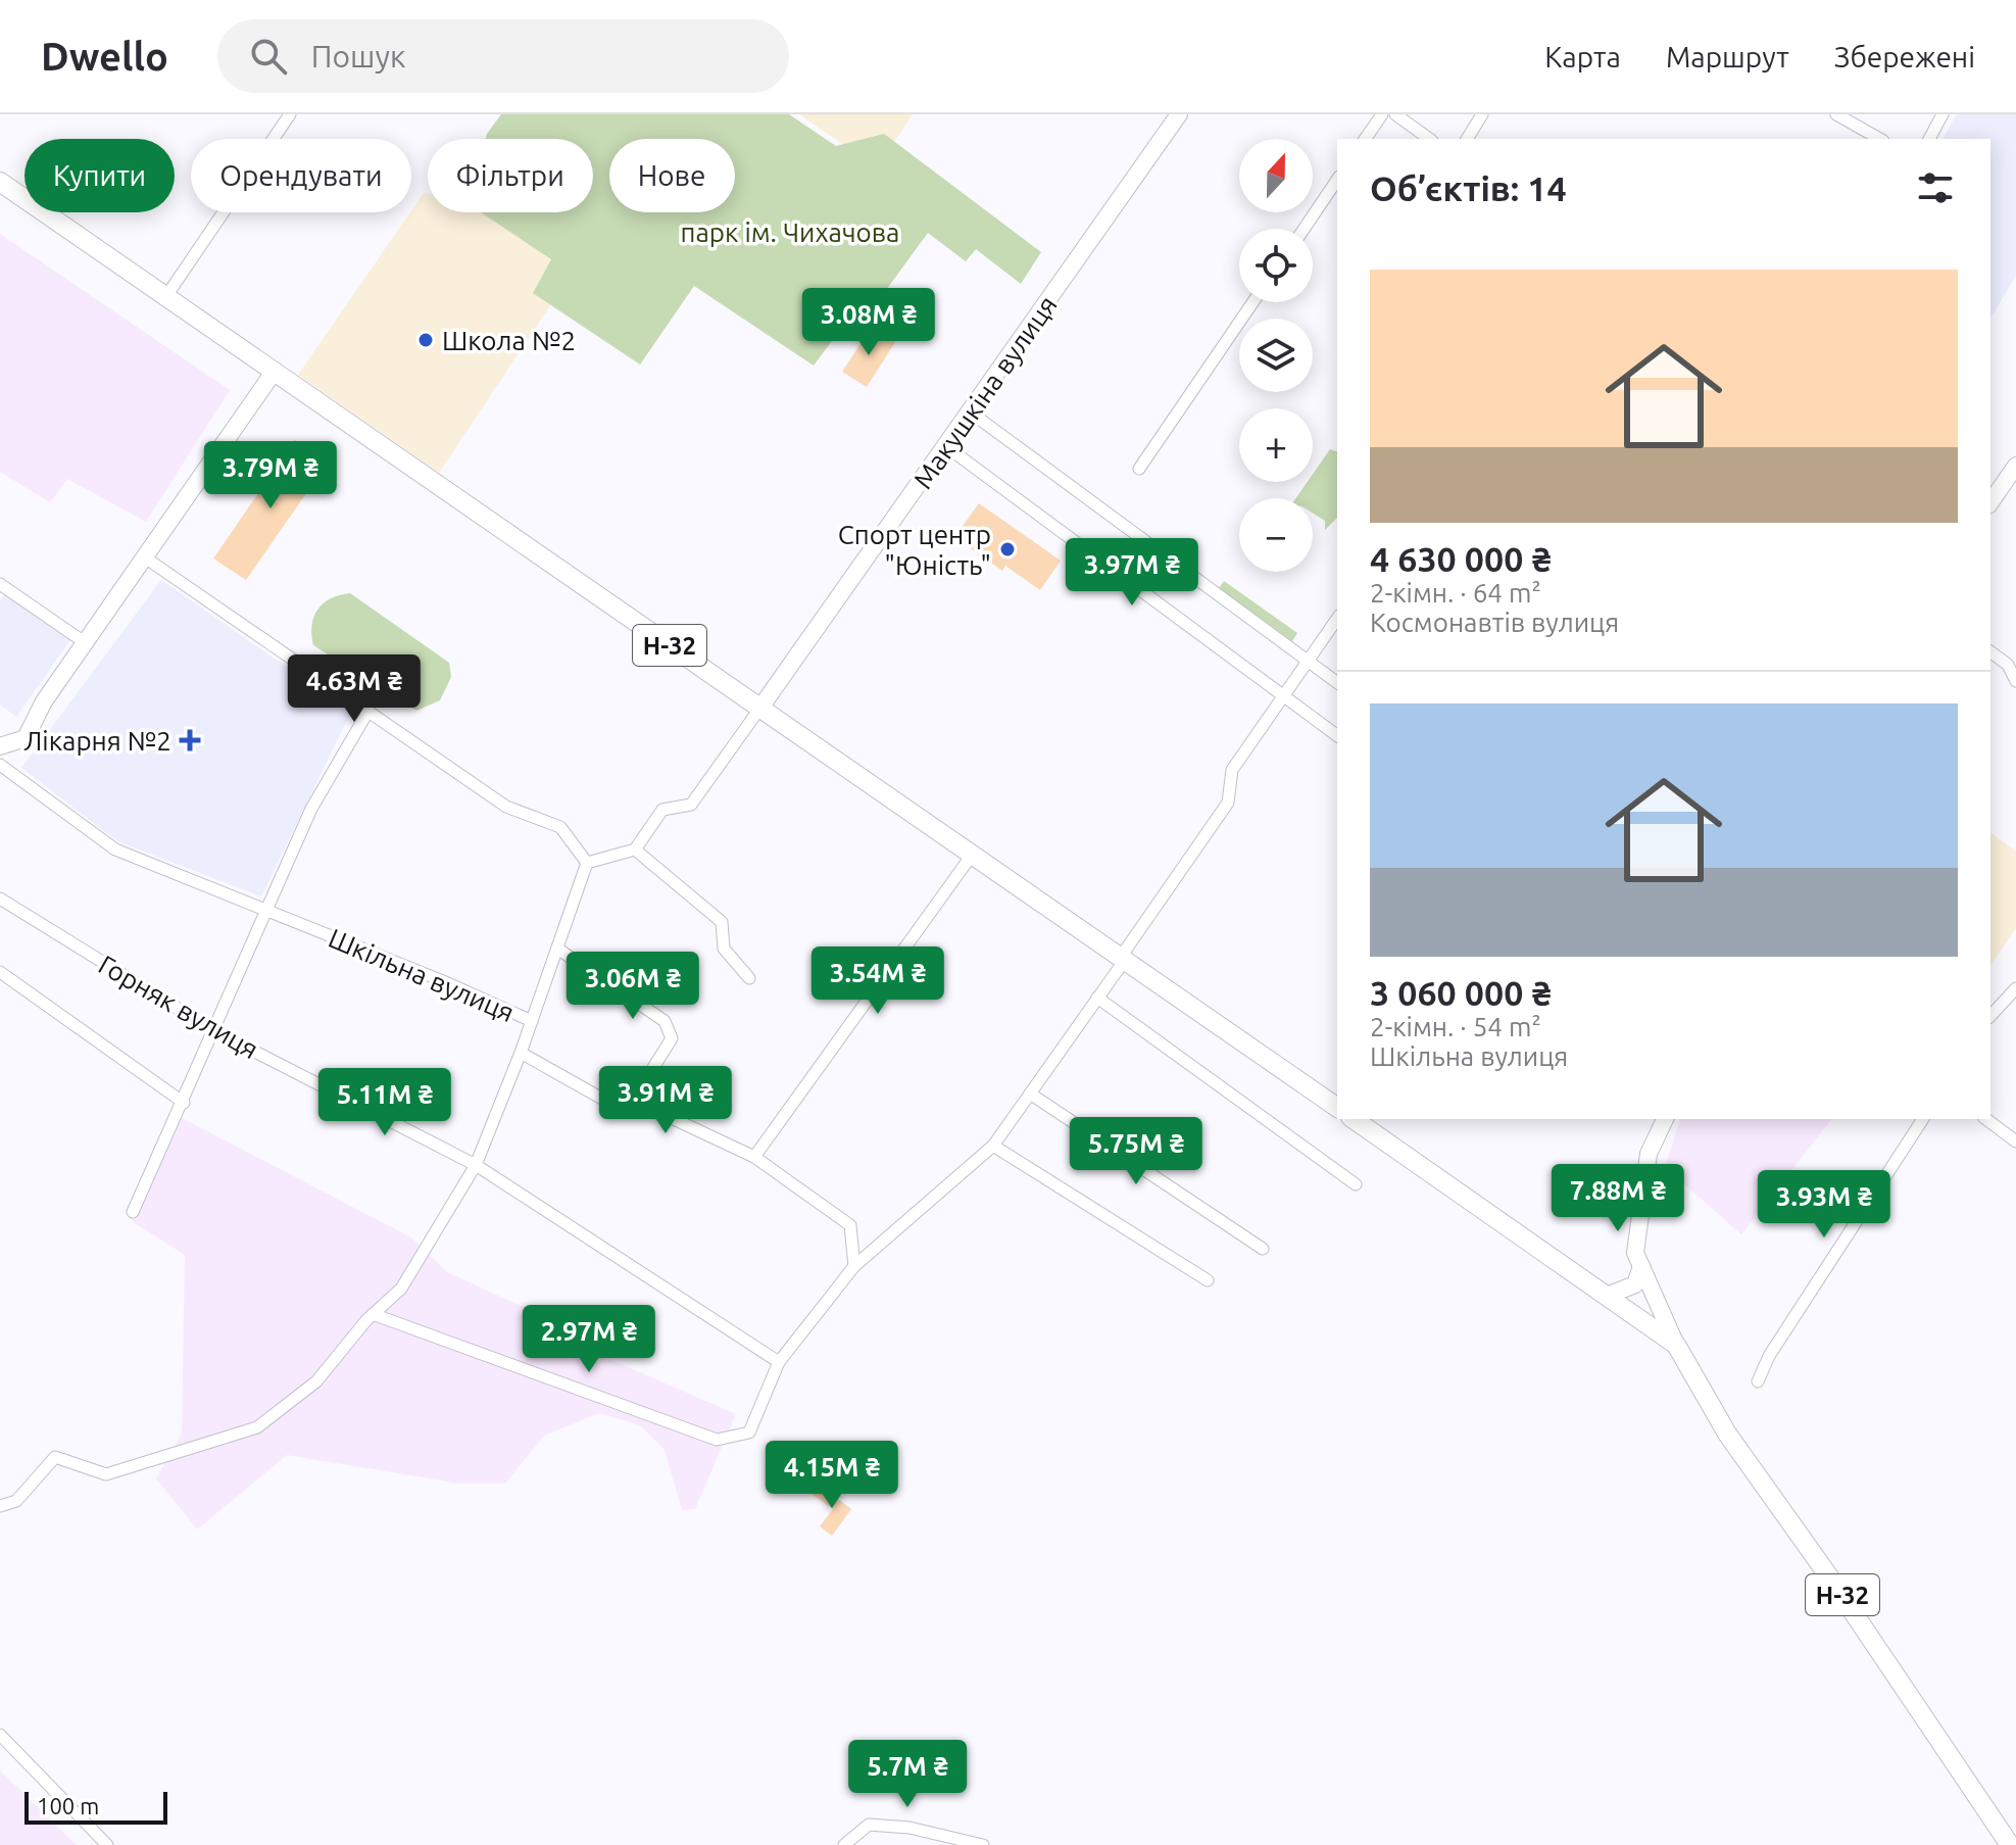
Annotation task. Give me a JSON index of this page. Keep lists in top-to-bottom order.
{
  "streets": {
    "main road": ["Н-32"],
    "street": ["Макушкіна вулиця", "Шкільна вулиця", "Горняк вулиця"]
  },
  "crossings": [
    ["Макушкіна вулиця", "Н-32"]
  ],
  "parks": ["парк ім. Чихачова"],
  "places": {
    "other": ["Школа №2", "Спорт центр \"Юність\""],
    "health": ["Лікарня №2"]
  },
  "scale_bar": "100 m",
  "north": "top",
  "page": {
    "header": "Dwello",
    "search": "Пошук",
    "nav": ["Карта", "Маршрут", "Збережені"],
    "map_buttons": ["+", "−"],
    "chip": [
      "Купити",
      "Орендувати",
      "Фільтри",
      "Нове"
    ],
    "heading": "Об’єктів: 14",
    "list": [
      {
        "name": "4 630 000 ₴",
        "note": "2-кімн. · 64 m² · Космонавтів вулиця"
      },
      {
        "name": "3 060 000 ₴",
        "note": "2-кімн. · 54 m² · Шкільна вулиця"
      }
    ],
    "price": [
      "3.08M ₴",
      "3.79M ₴",
      "3.97M ₴",
      "4.63M ₴",
      "3.54M ₴",
      "3.06M ₴",
      "3.91M ₴",
      "5.11M ₴",
      "5.75M ₴",
      "7.88M ₴",
      "3.93M ₴",
      "2.97M ₴",
      "4.15M ₴",
      "5.7M ₴"
    ],
    "scale": "100 m"
  }
}
